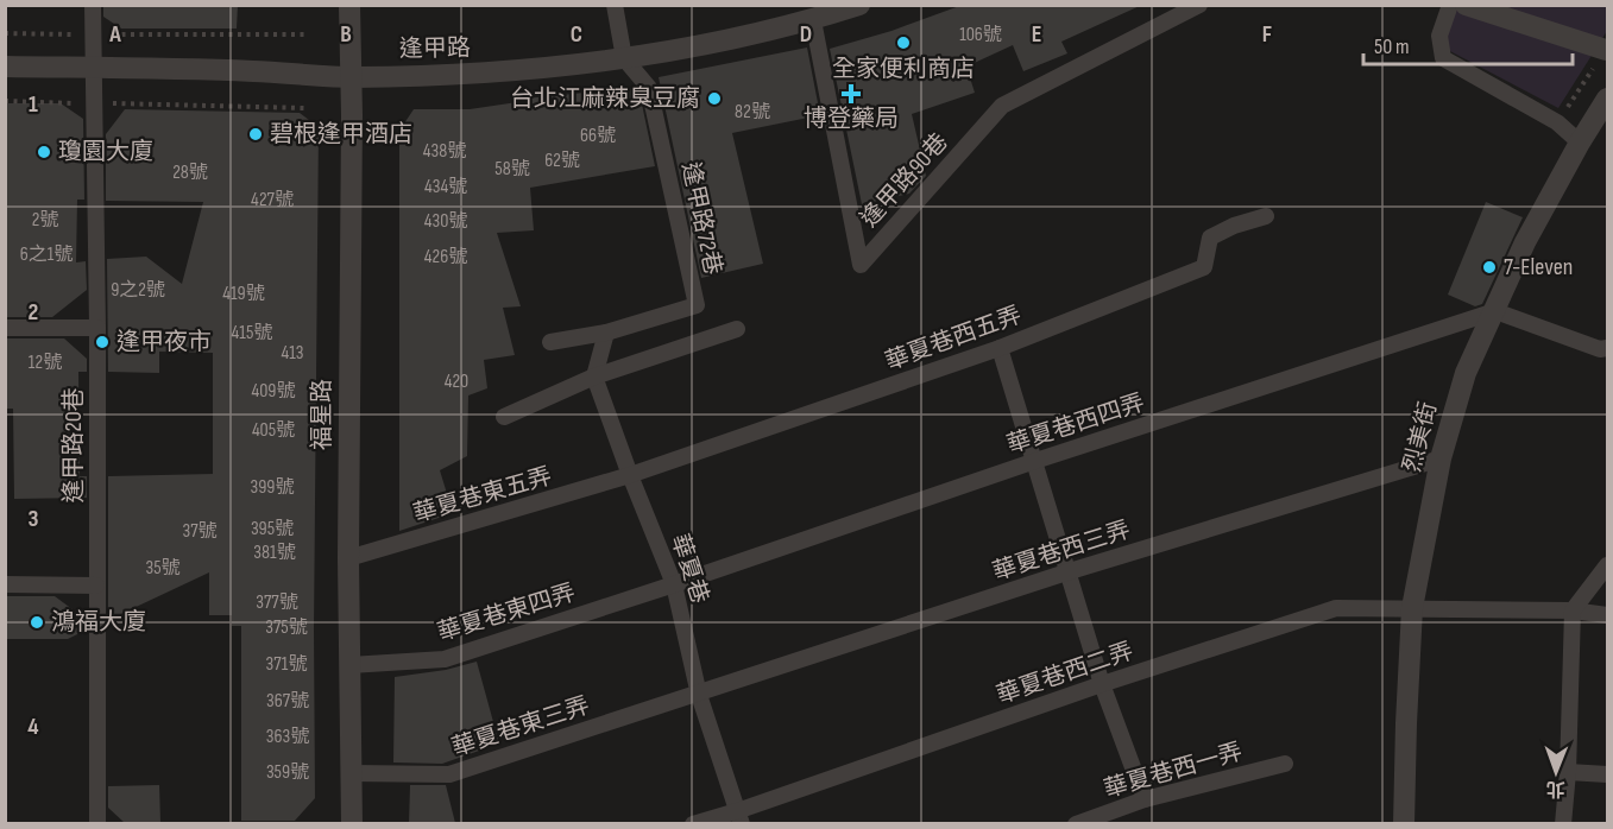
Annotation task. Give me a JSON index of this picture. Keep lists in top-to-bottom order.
{
  "streets": {
    "street": ["逢甲路", "福星路", "烈美街"],
    "lane": [
      "逢甲路90巷",
      "逢甲路72巷",
      "華夏巷西五弄",
      "華夏巷西四弄",
      "逢甲路20巷",
      "華夏巷東五弄",
      "華夏巷西三弄",
      "華夏巷",
      "華夏巷東四弄",
      "華夏巷西二弄",
      "華夏巷東三弄",
      "華夏巷西一弄"
    ]
  },
  "crossings": [
    ["逢甲路", "逢甲路90巷"],
    ["逢甲路", "逢甲路72巷"],
    ["逢甲路", "福星路"],
    ["逢甲路", "逢甲路20巷"],
    ["華夏巷西五弄", "華夏巷東五弄"],
    ["華夏巷西五弄", "華夏巷"],
    ["福星路", "華夏巷東五弄"],
    ["福星路", "華夏巷東四弄"],
    ["福星路", "華夏巷東三弄"],
    ["華夏巷西四弄", "烈美街"],
    ["華夏巷西四弄", "華夏巷"],
    ["華夏巷西四弄", "華夏巷東四弄"],
    ["烈美街", "華夏巷西三弄"],
    ["烈美街", "華夏巷西二弄"],
    ["華夏巷東五弄", "華夏巷"],
    ["華夏巷西三弄", "華夏巷"],
    ["華夏巷西三弄", "華夏巷東三弄"],
    ["華夏巷", "華夏巷東四弄"],
    ["華夏巷", "華夏巷西二弄"],
    ["華夏巷", "華夏巷東三弄"]
  ],
  "places": {
    "other": [
      "全家便利商店",
      "台北江麻辣臭豆腐",
      "碧根逢甲酒店",
      "瓊園大廈",
      "7-Eleven",
      "逢甲夜市",
      "鴻福大廈"
    ],
    "health": ["博登藥局"]
  },
  "house_numbers": [
    "106號",
    "82號",
    "66號",
    "438號",
    "62號",
    "58號",
    "28號",
    "434號",
    "427號",
    "2號",
    "430號",
    "6之1號",
    "426號",
    "9之2號",
    "419號",
    "415號",
    "413",
    "12號",
    "420",
    "409號",
    "405號",
    "399號",
    "395號",
    "37號",
    "381號",
    "35號",
    "377號",
    "375號",
    "371號",
    "367號",
    "363號",
    "359號"
  ],
  "scale_bar": "50 m",
  "north": "bottom",
  "grid": {
    "columns": [
      "A",
      "B",
      "C",
      "D",
      "E",
      "F"
    ],
    "rows": [
      "1",
      "2",
      "3",
      "4"
    ]
  }
}
